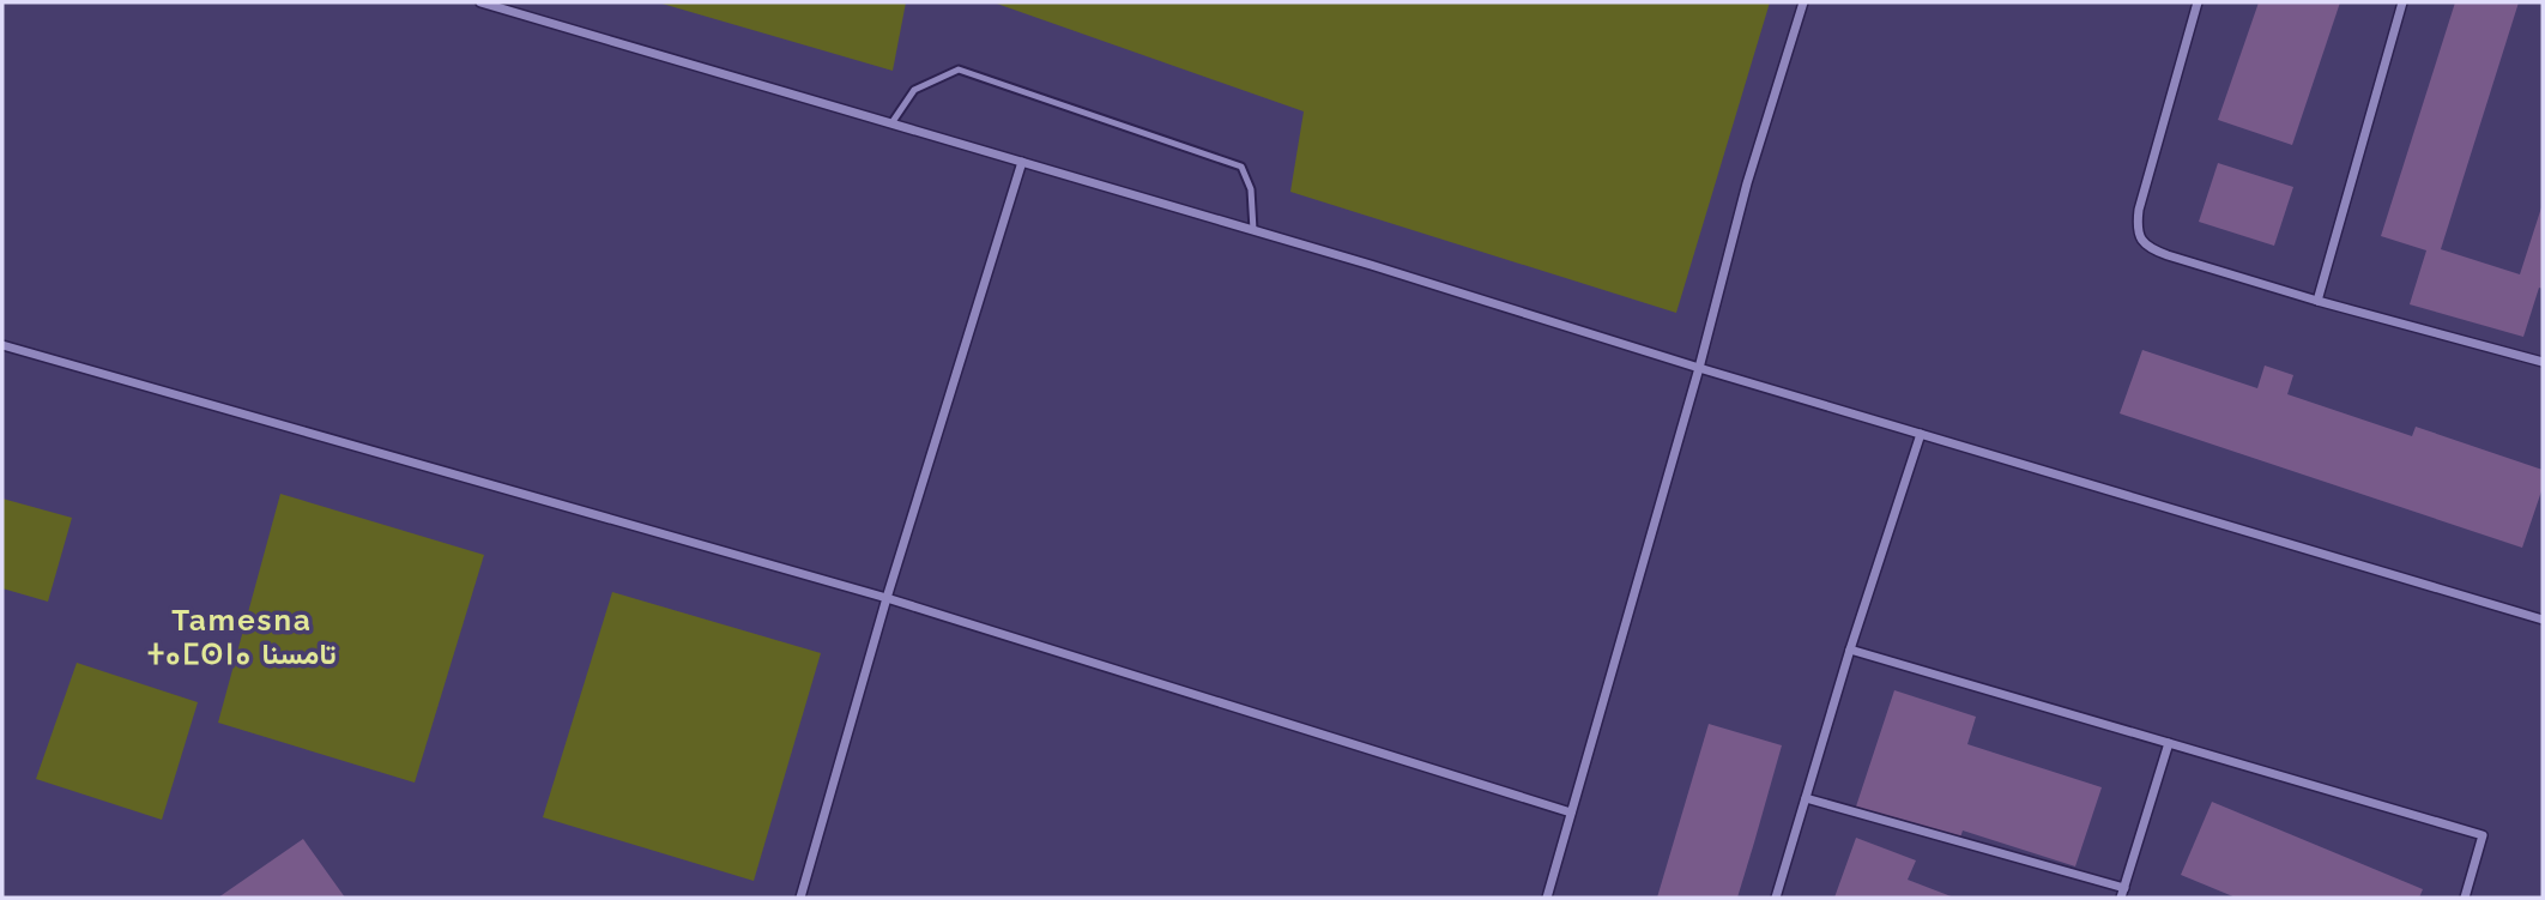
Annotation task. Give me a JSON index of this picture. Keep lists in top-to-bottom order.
{
  "districts": ["Tamesna ⵜⴰⵎⵙⵏⴰ تامسنا"]
}
